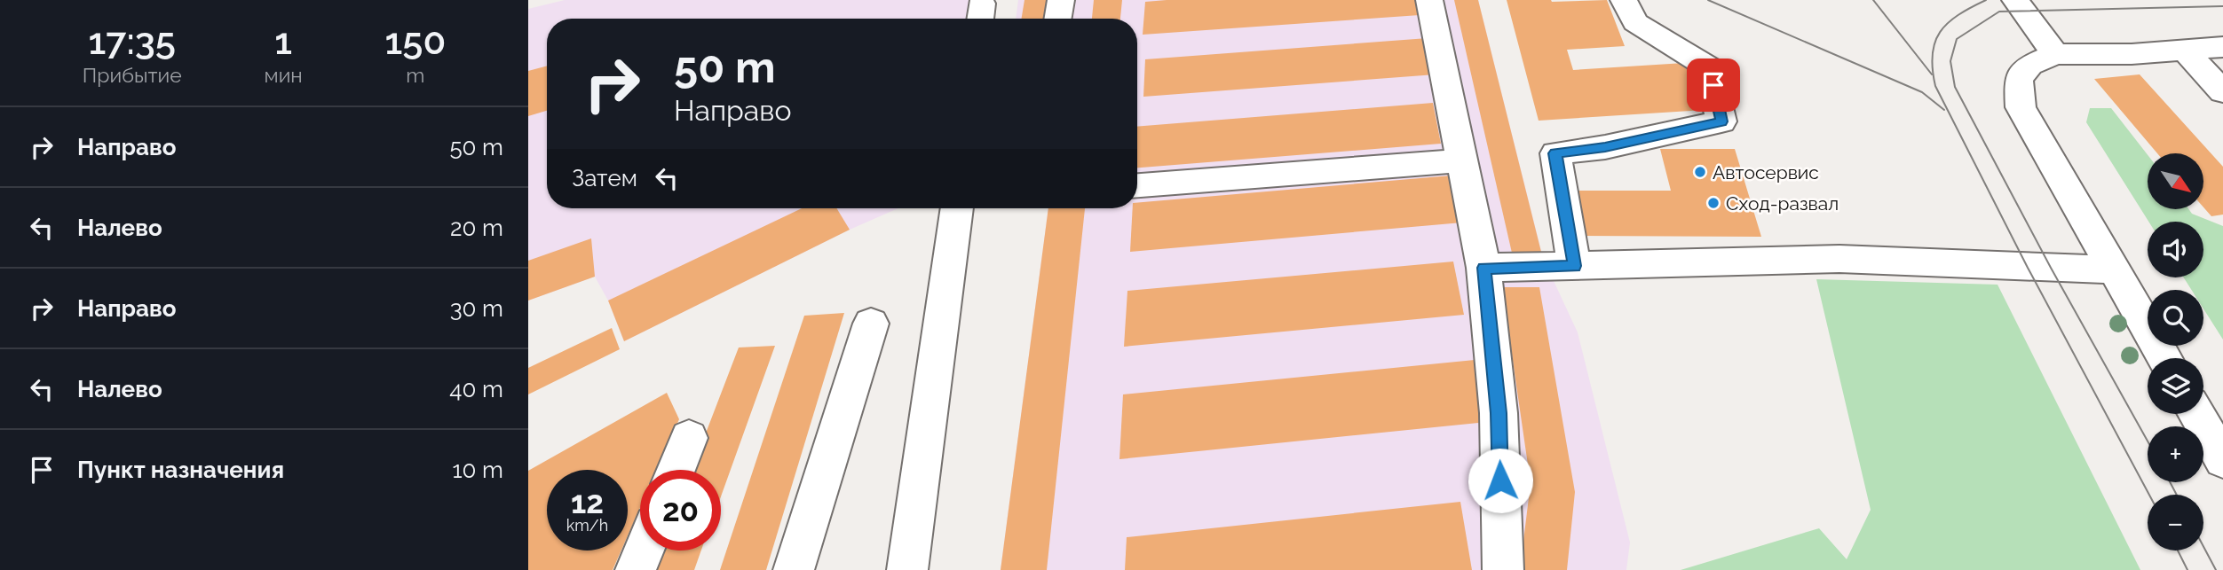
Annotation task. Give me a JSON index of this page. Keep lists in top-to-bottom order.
{
  "places": ["Автосервис", "Сход-развал"],
  "north": "bottom right",
  "page": {
    "eta": [
      "17:35",
      "Прибытие",
      "1",
      "мин",
      "150",
      "m"
    ],
    "turn": ["50 m", "Направо"],
    "list": [
      {
        "name": "Направо",
        "value": "50 m"
      },
      {
        "name": "Налево",
        "value": "20 m"
      },
      {
        "name": "Направо",
        "value": "30 m"
      },
      {
        "name": "Налево",
        "value": "40 m"
      },
      {
        "name": "Пункт назначения",
        "value": "10 m"
      }
    ],
    "then": "Затем",
    "map_buttons": ["+", "−"],
    "speed": "12 km/h",
    "limit": "20"
  }
}
